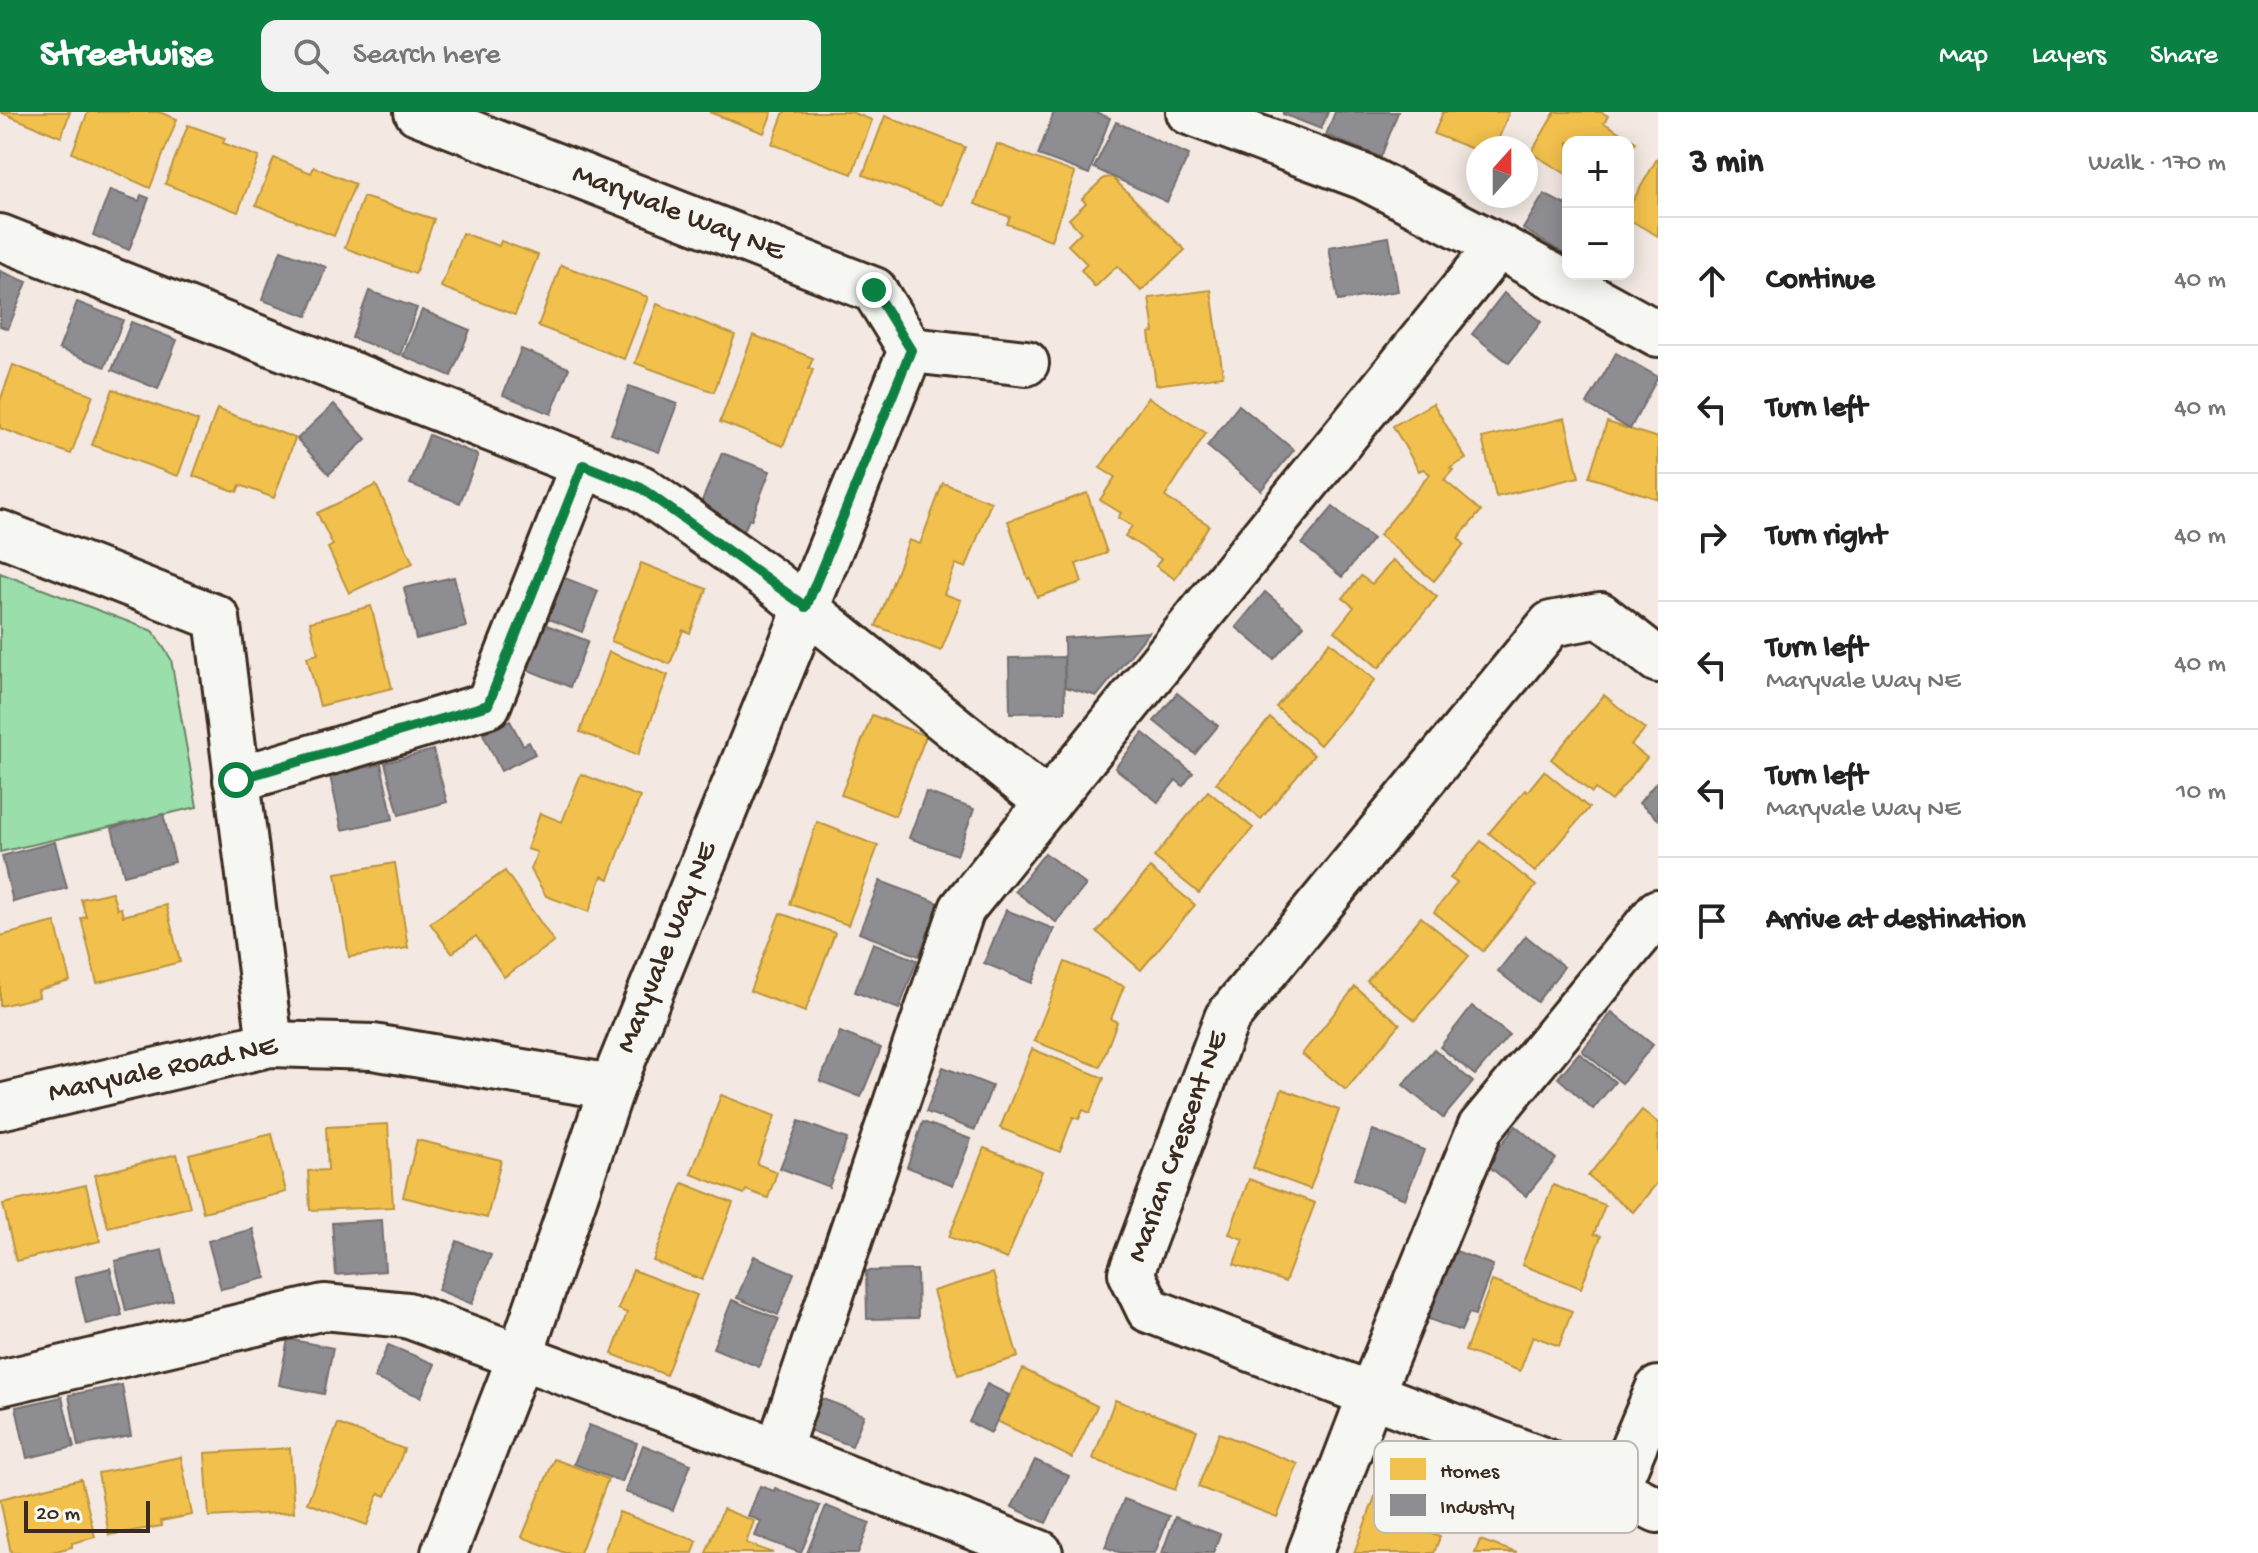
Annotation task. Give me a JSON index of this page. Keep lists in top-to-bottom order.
{
  "streets": {
    "street": ["Maryvale Way NE", "Maryvale Road NE", "Marian Crescent NE"]
  },
  "crossings": [
    ["Maryvale Way NE", "Maryvale Road NE"]
  ],
  "legend": ["Homes", "Industry"],
  "scale_bar": "20 m",
  "north": "top",
  "page": {
    "header": "Streetwise",
    "search": "Search here",
    "nav": ["Map", "Layers", "Share"],
    "heading": ["3 min", "Walk · 170 m"],
    "map_buttons": ["+", "−"],
    "list": [
      ["Continue", "40 m"],
      ["Turn left", "40 m"],
      ["Turn right", "40 m"],
      ["Turn left", "Maryvale Way NE", "40 m"],
      ["Turn left", "Maryvale Way NE", "10 m"],
      "Arrive at destination"
    ],
    "scale": "20 m"
  }
}
